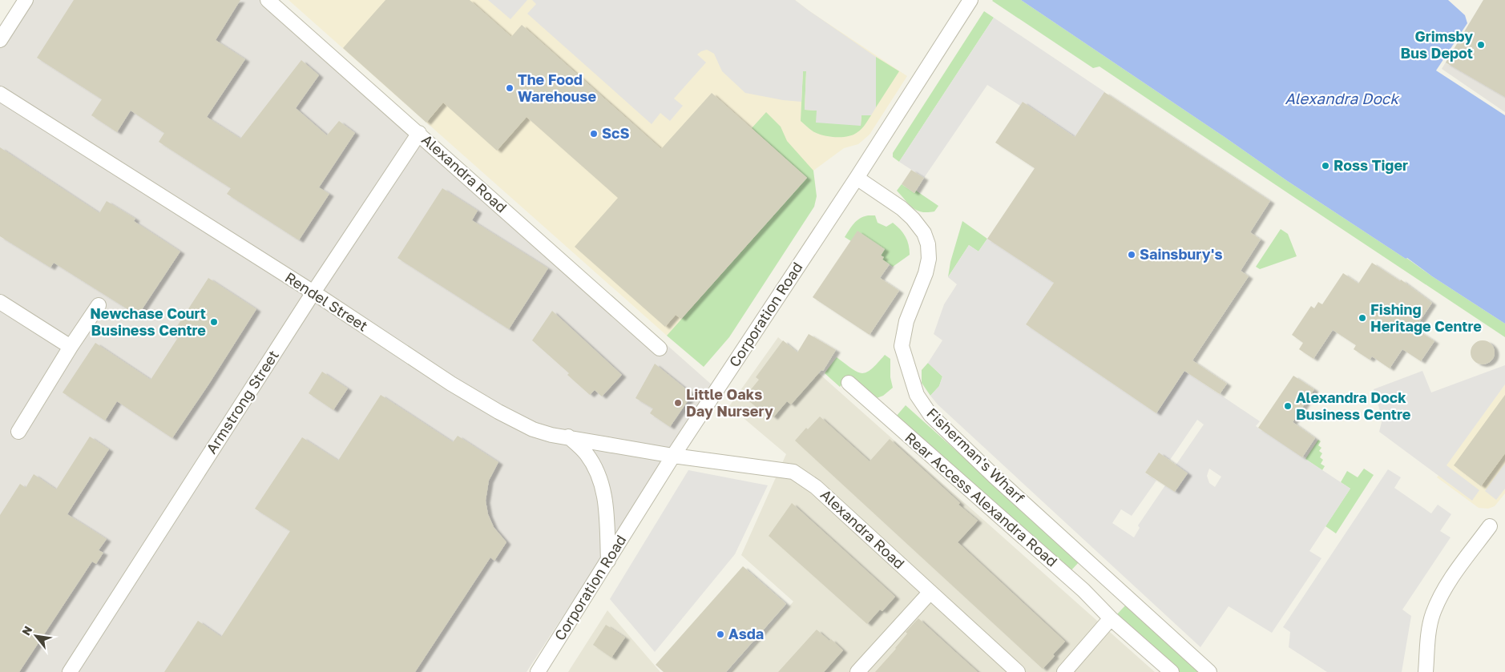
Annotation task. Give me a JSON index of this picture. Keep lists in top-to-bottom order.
{
  "streets": {
    "street": [
      "Alexandra Road",
      "Rendel Street",
      "Corporation Road",
      "Armstrong Street",
      "Fisherman's Wharf",
      "Rear Access Alexandra Road"
    ]
  },
  "crossings": [
    ["Alexandra Road", "Rendel Street"],
    ["Alexandra Road", "Corporation Road"],
    ["Alexandra Road", "Armstrong Street"],
    ["Rendel Street", "Corporation Road"],
    ["Rendel Street", "Armstrong Street"],
    ["Corporation Road", "Fisherman's Wharf"]
  ],
  "water": ["Alexandra Dock"],
  "places": [
    "Grimsby Bus Depot",
    "The Food Warehouse",
    "ScS",
    "Ross Tiger",
    "Sainsbury's",
    "Fishing Heritage Centre",
    "Newchase Court Business Centre",
    "Little Oaks Day Nursery",
    "Alexandra Dock Business Centre",
    "Asda"
  ],
  "north": "top left"
}
